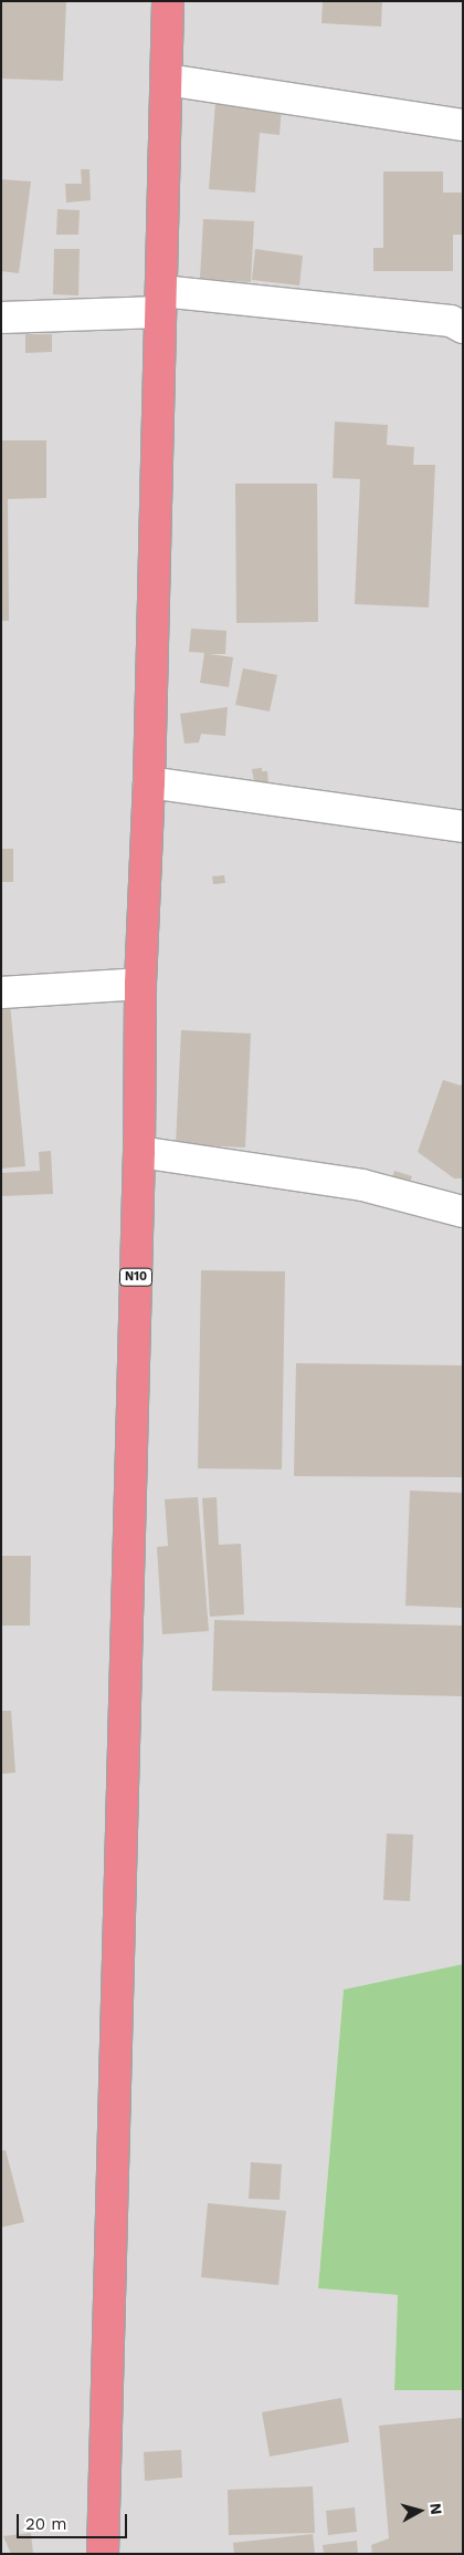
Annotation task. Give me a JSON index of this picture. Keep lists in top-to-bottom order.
{
  "streets": {
    "highway": ["N10"]
  },
  "scale_bar": "20 m",
  "north": "right"
}
